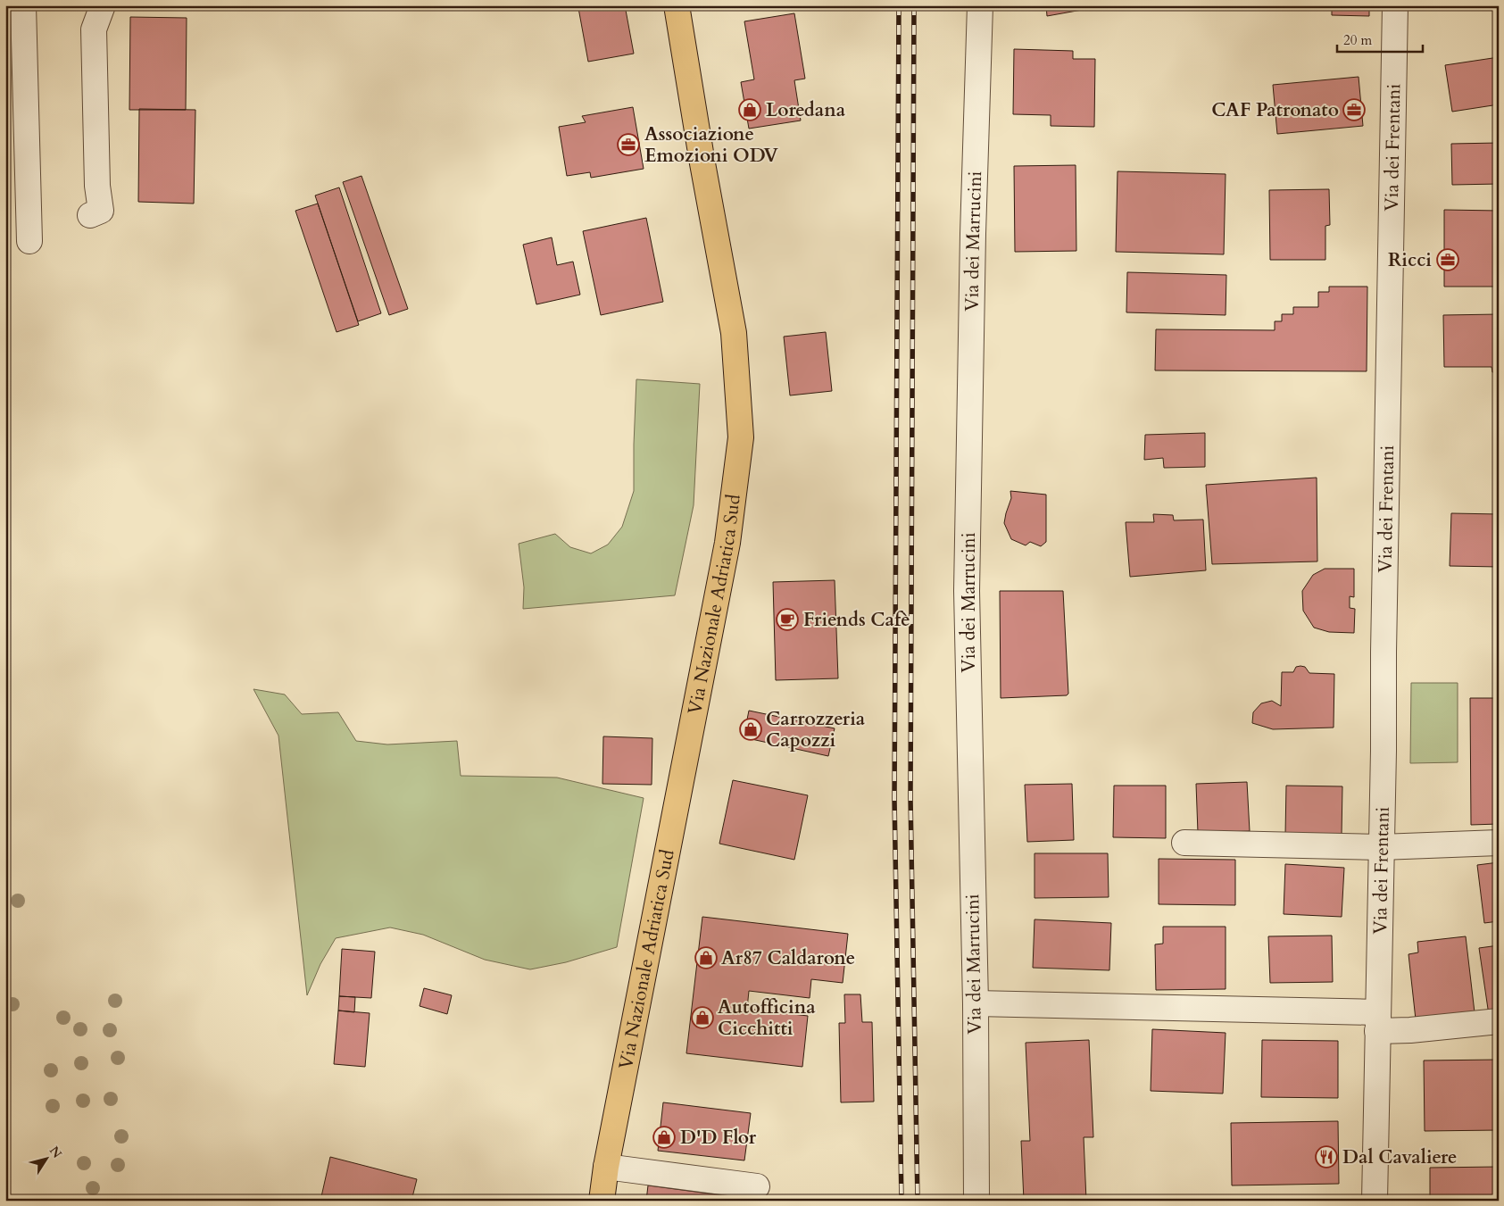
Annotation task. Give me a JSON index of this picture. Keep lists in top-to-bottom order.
{
  "streets": {
    "main road": ["Via Nazionale Adriatica Sud"],
    "street": ["Via dei Frentani", "Via dei Marrucini"]
  },
  "places": {
    "shop": [
      "Loredana",
      "Carrozzeria Capozzi",
      "Ar87 Caldarone",
      "Autofficina Cicchitti",
      "D'D Flor"
    ],
    "office": ["CAF Patronato", "Associazione Emozioni ODV", "Ricci"],
    "cafe": ["Friends Cafè"],
    "restaurant": ["Dal Cavaliere"]
  },
  "scale_bar": "20 m",
  "north": "top right"
}
